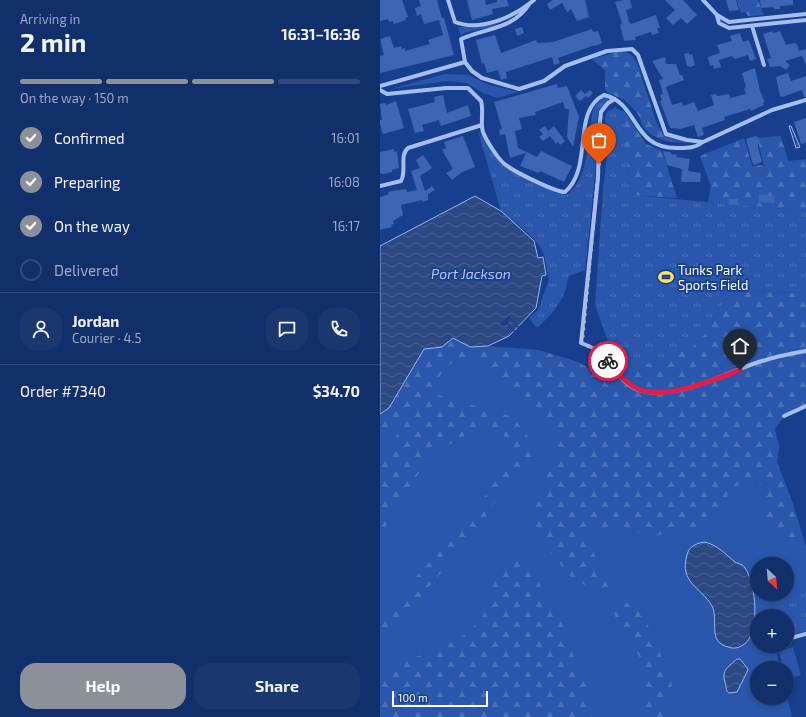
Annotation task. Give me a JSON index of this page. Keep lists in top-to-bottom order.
{
  "water": ["Port Jackson"],
  "places": {
    "sports": ["Tunks Park Sports Field"]
  },
  "scale_bar": "100 m",
  "north": "bottom right",
  "page": {
    "heading": ["2 min", "Arriving in", "16:31–16:36"],
    "panel": [
      "Jordan",
      "Courier · 4.5",
      "Order #7340",
      "$34.70"
    ],
    "bar": "On the way · 150 m",
    "list": [
      ["Confirmed", "16:01"],
      ["Preparing", "16:08"],
      ["On the way", "16:17"],
      "Delivered"
    ],
    "map_buttons": ["+", "−"],
    "buttons": ["Help", "Share"],
    "scale": "100 m"
  }
}
